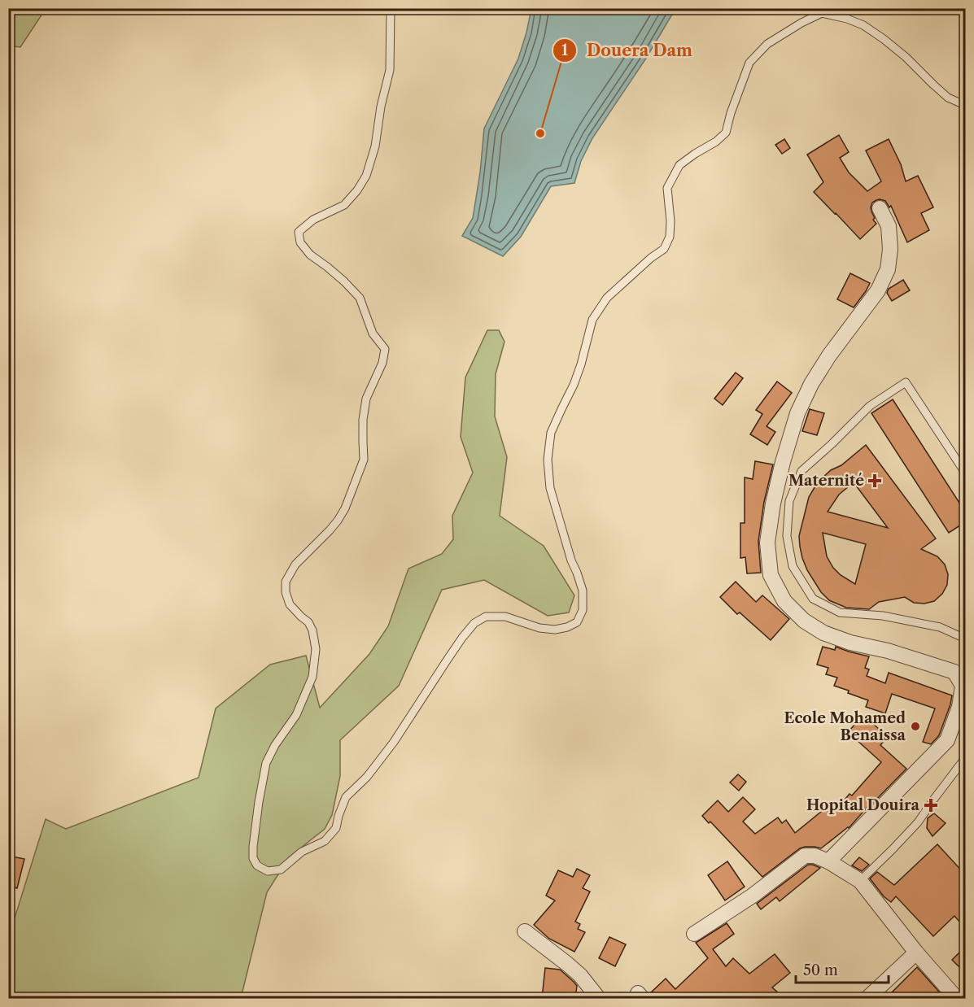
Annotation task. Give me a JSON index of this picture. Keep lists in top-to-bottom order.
{
  "places": {
    "other": ["Douera Dam", "Ecole Mohamed Benaissa"],
    "health": ["Maternité", "Hopital Douira"]
  },
  "scale_bar": "50 m"
}
